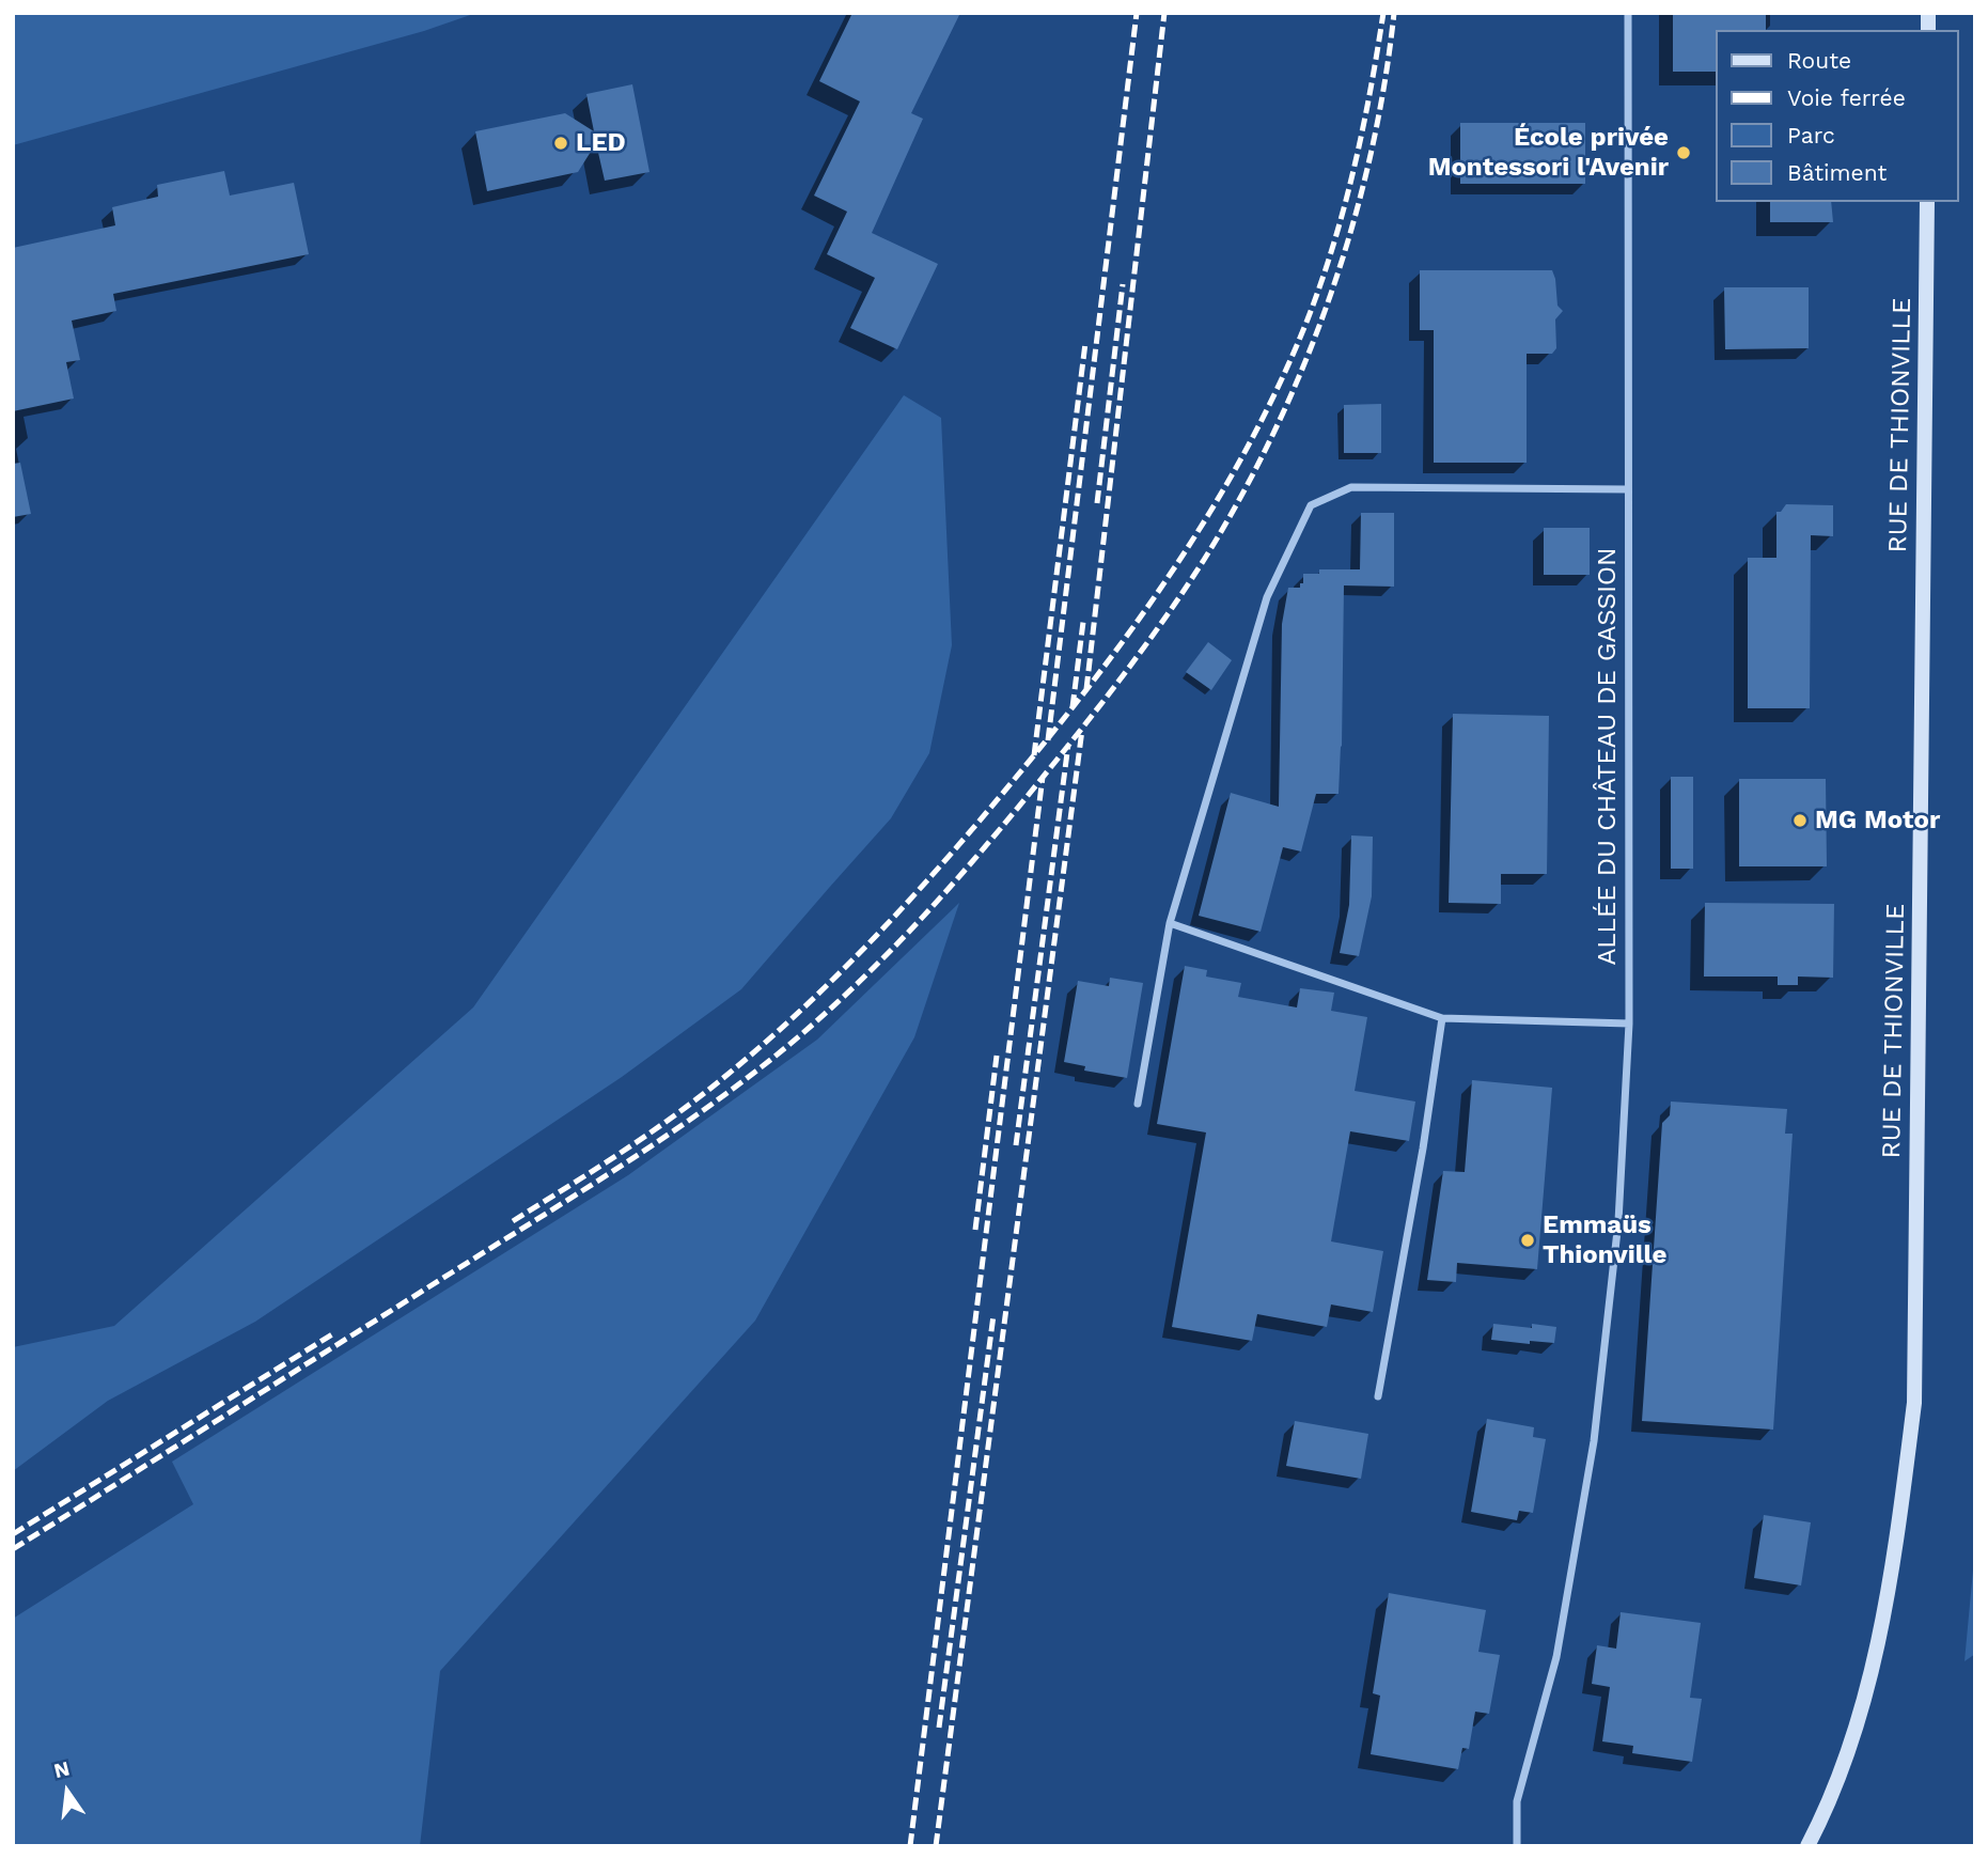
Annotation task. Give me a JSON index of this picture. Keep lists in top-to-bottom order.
{
  "streets": {
    "main road": ["RUE DE THIONVILLE"],
    "street": ["ALLÉE DU CHÂTEAU DE GASSION"]
  },
  "places": [
    "LED",
    "École privée Montessori l'Avenir",
    "MG Motor",
    "Emmaüs Thionville"
  ],
  "legend": [
    "Route",
    "Voie ferrée",
    "Parc",
    "Bâtiment"
  ],
  "north": "top"
}
